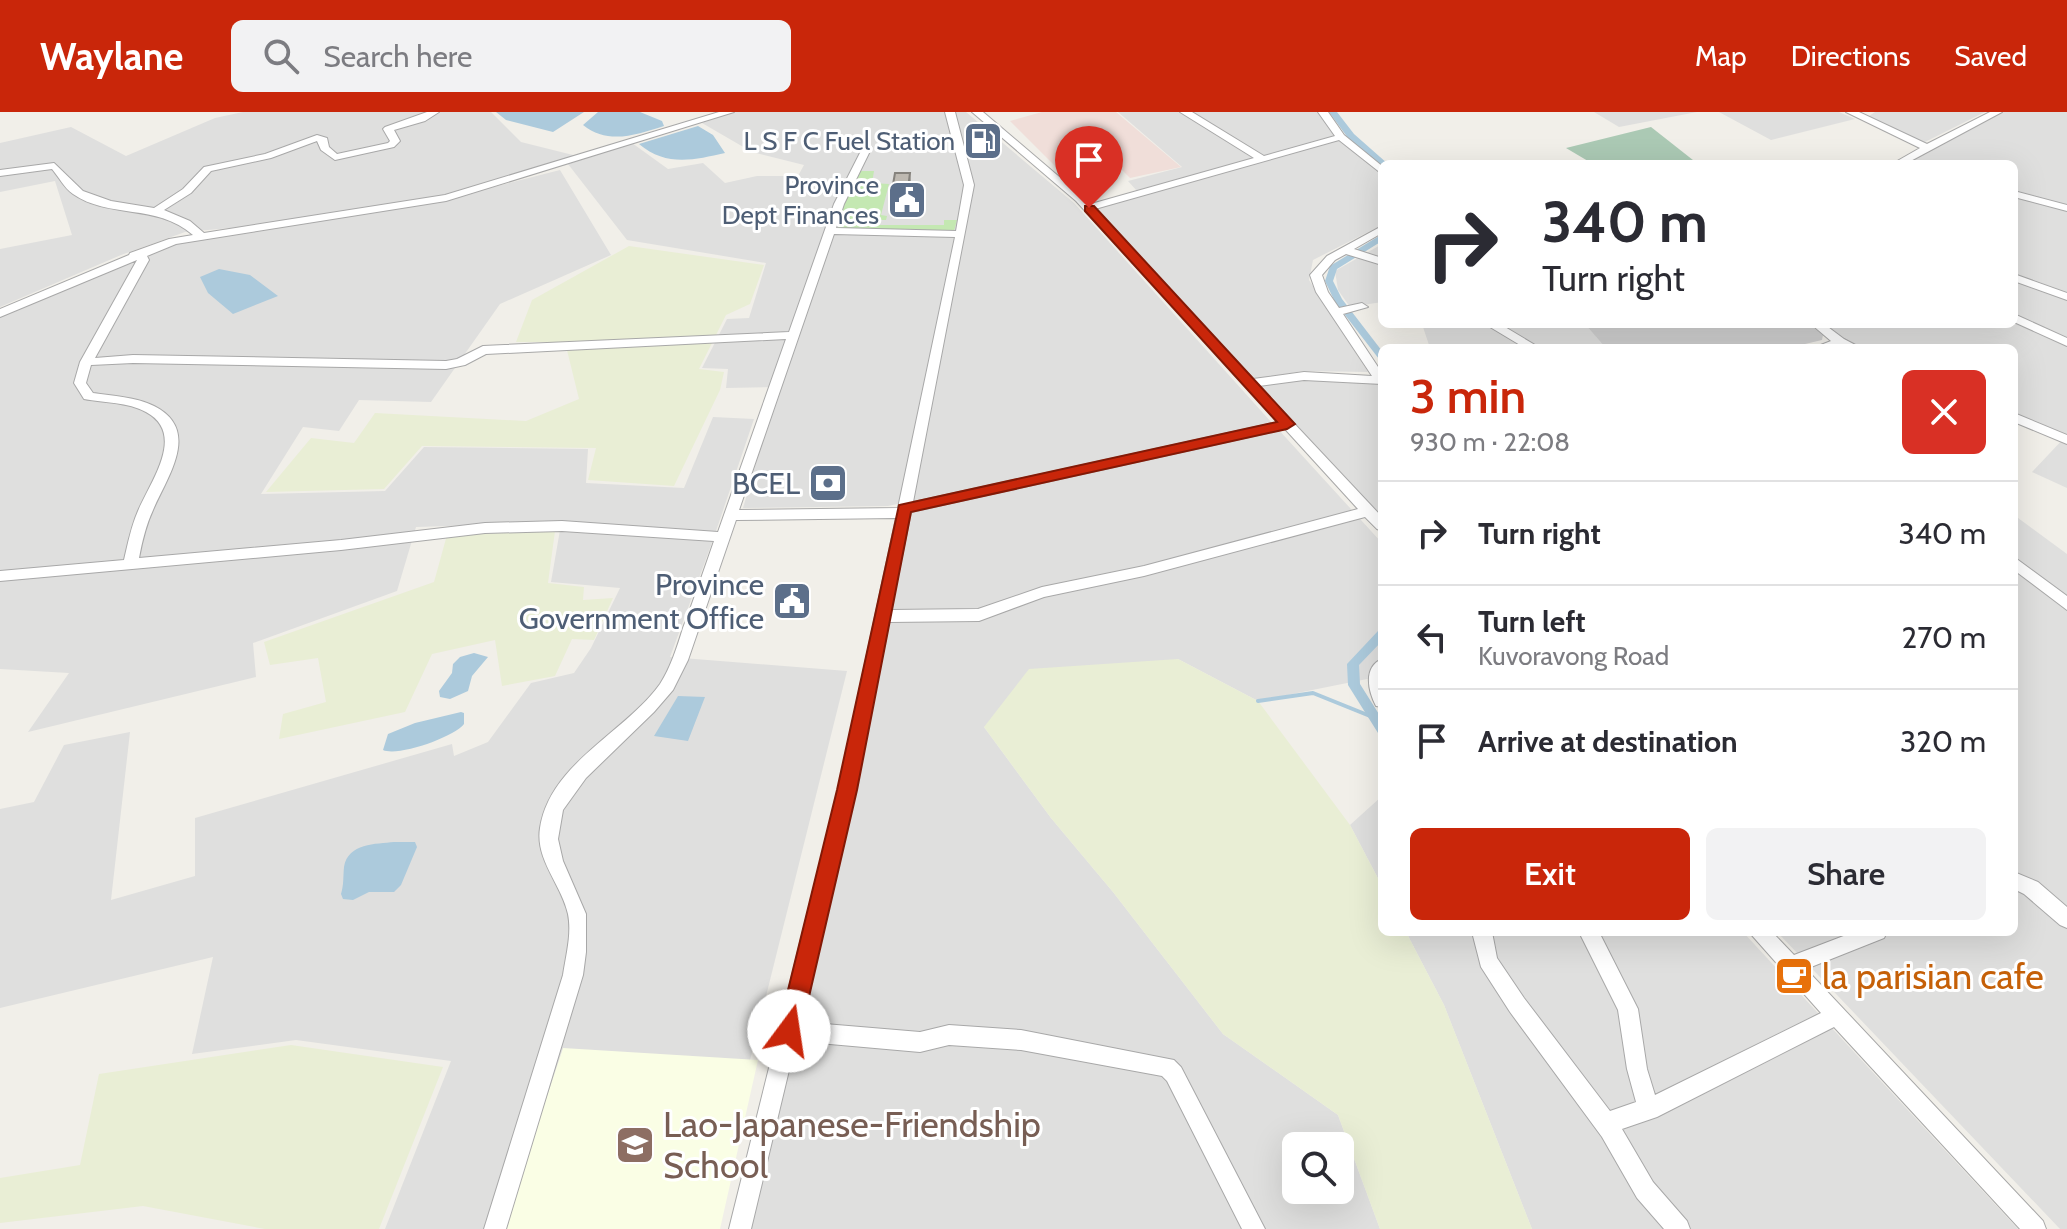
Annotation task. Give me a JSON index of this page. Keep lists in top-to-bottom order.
{
  "places": {
    "fuel station": ["L S F C Fuel Station"],
    "public building": ["Province Dept Finances", "Province Government Office"],
    "bank": ["BCEL"],
    "cafe": ["la parisian cafe"],
    "school or university": ["Lao-Japanese-Friendship School"]
  },
  "page": {
    "header": "Waylane",
    "search": "Search here",
    "nav": ["Map", "Directions", "Saved"],
    "turn": ["340 m", "Turn right"],
    "heading": ["3 min", "930 m · 22:08"],
    "list": [
      {
        "name": "Turn right",
        "value": "340 m"
      },
      {
        "name": "Turn left",
        "note": "Kuvoravong Road",
        "value": "270 m"
      },
      {
        "name": "Arrive at destination",
        "value": "320 m"
      }
    ],
    "buttons": ["Exit", "Share"]
  }
}
